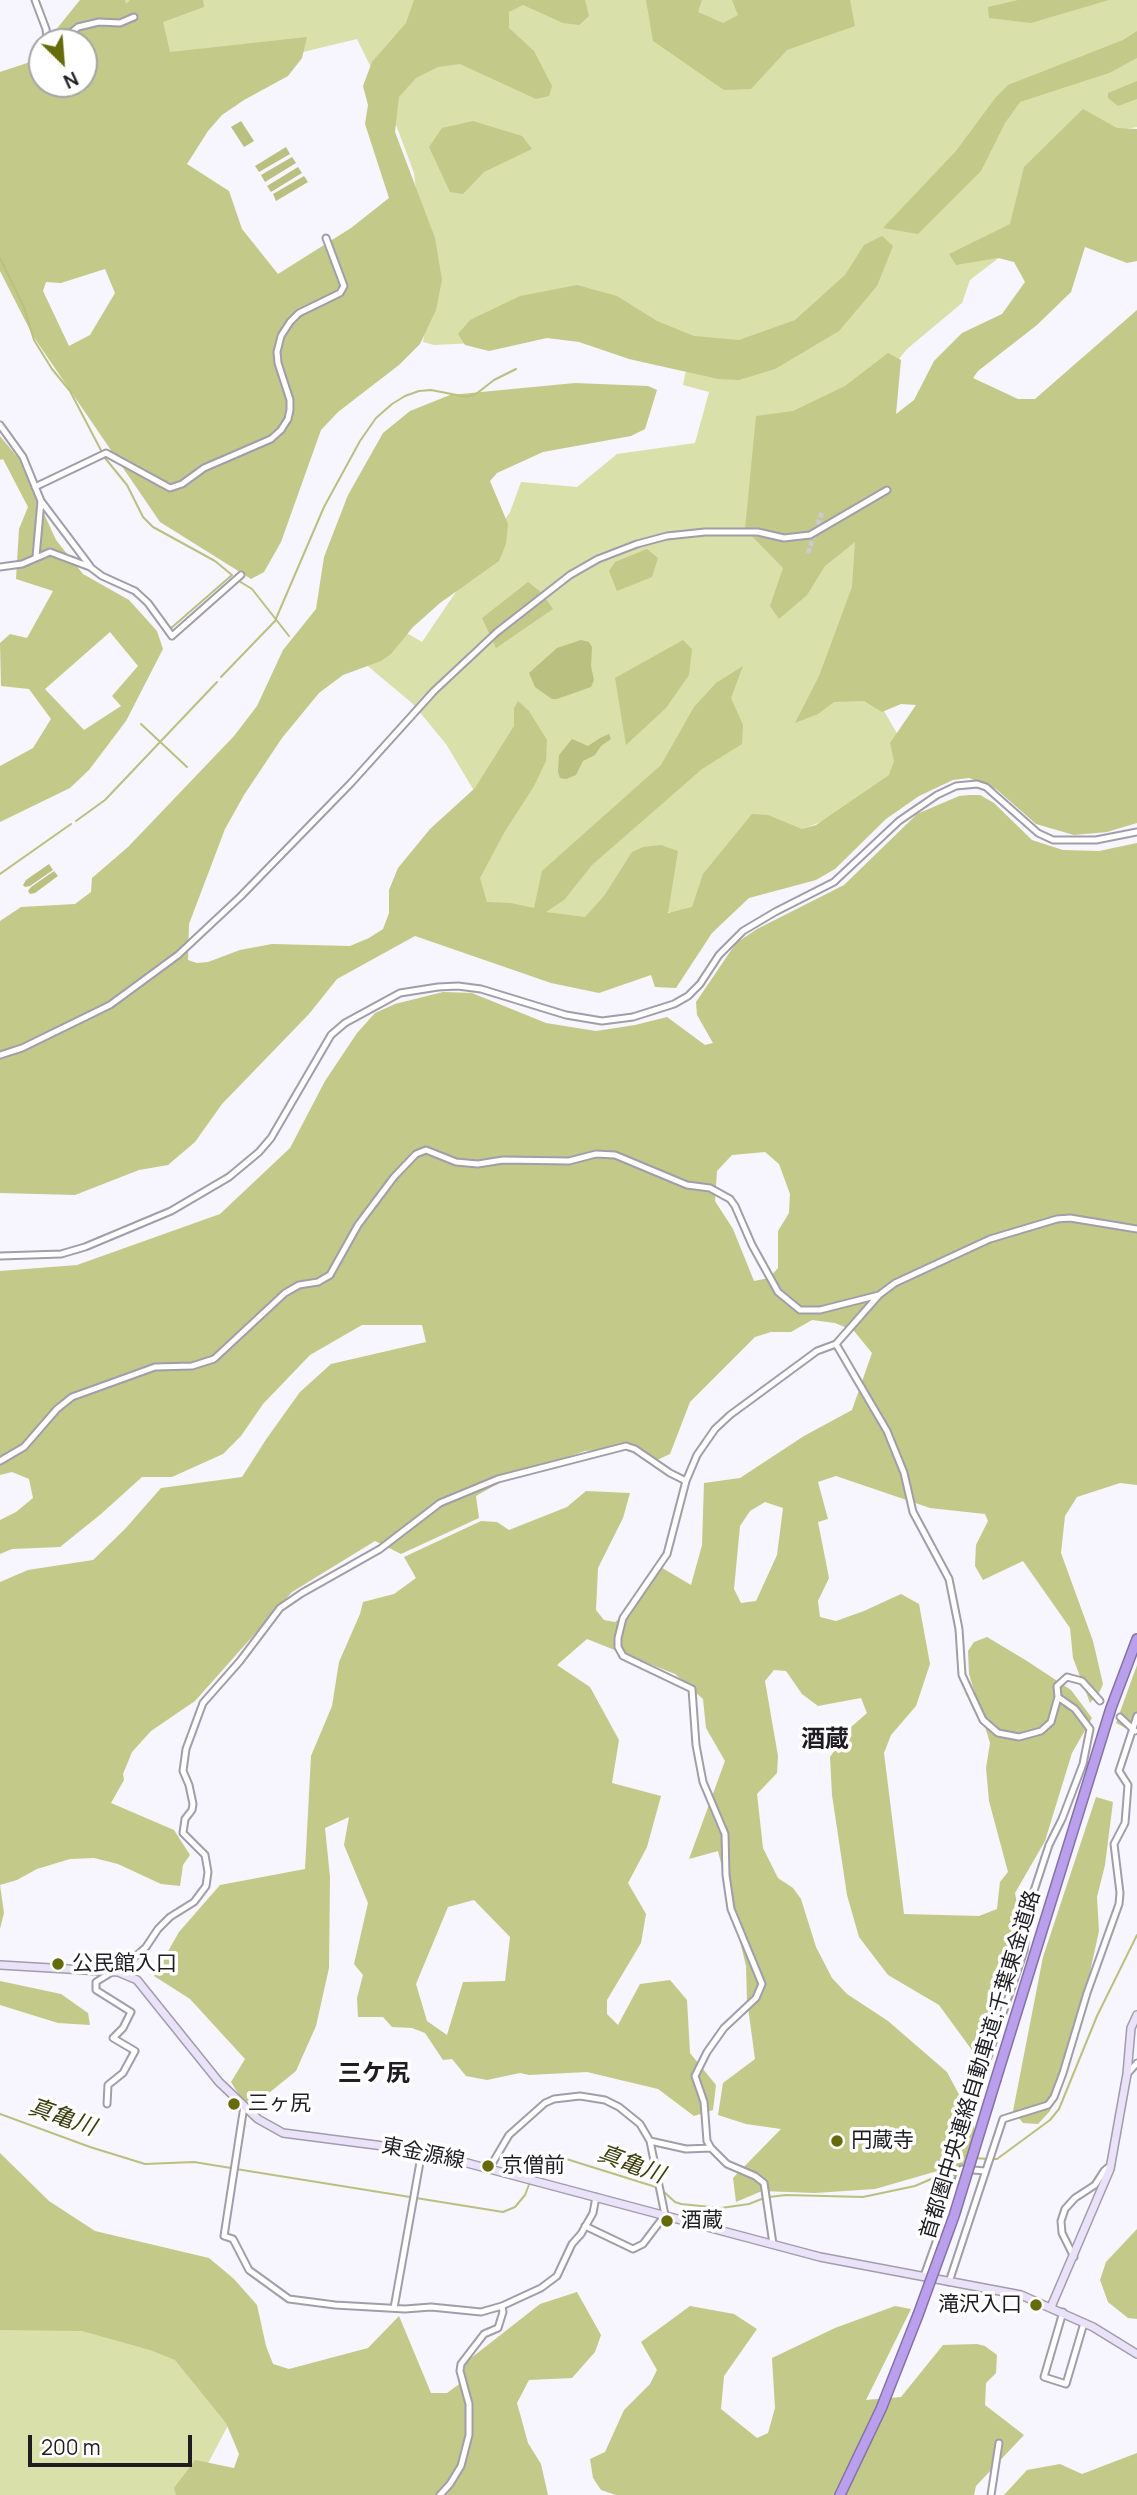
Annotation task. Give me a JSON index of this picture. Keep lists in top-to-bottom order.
{
  "streets": {
    "highway": ["首都圏中央連絡自動車道;千葉東金道路"],
    "main road": ["東金源線"]
  },
  "districts": ["酒蔵", "三ケ尻"],
  "water": ["真亀川"],
  "places": [
    "公民館入口",
    "三ヶ尻",
    "円蔵寺",
    "京僧前",
    "酒蔵",
    "滝沢入口"
  ],
  "scale_bar": "200 m",
  "north": "bottom right"
}
